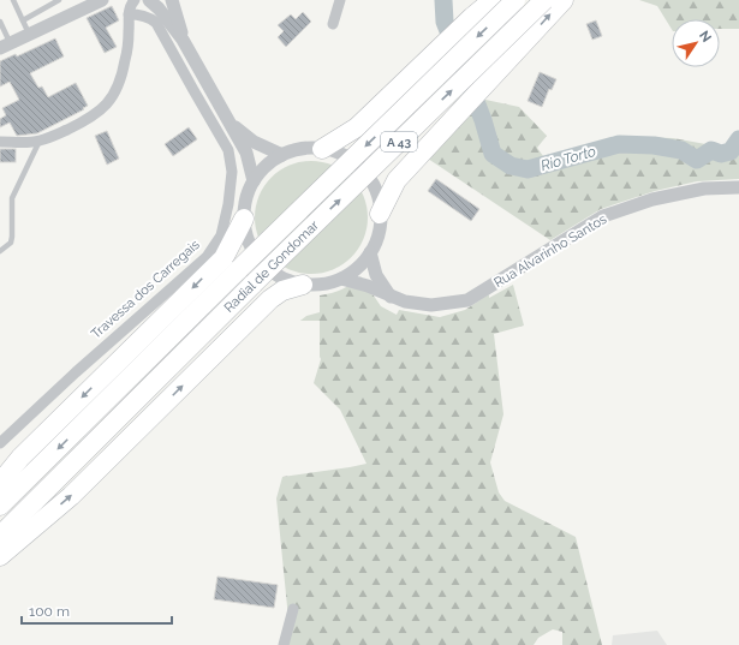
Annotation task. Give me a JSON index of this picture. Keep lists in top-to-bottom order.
{
  "streets": {
    "highway": ["A 43", "Radial de Gondomar"],
    "street": ["Rua Alvarinho Santos", "Travessa dos Carregais"]
  },
  "crossings": [
    ["A 43", "Rua Alvarinho Santos"]
  ],
  "water": ["Rio Torto"],
  "scale_bar": "100 m",
  "north": "top right"
}
